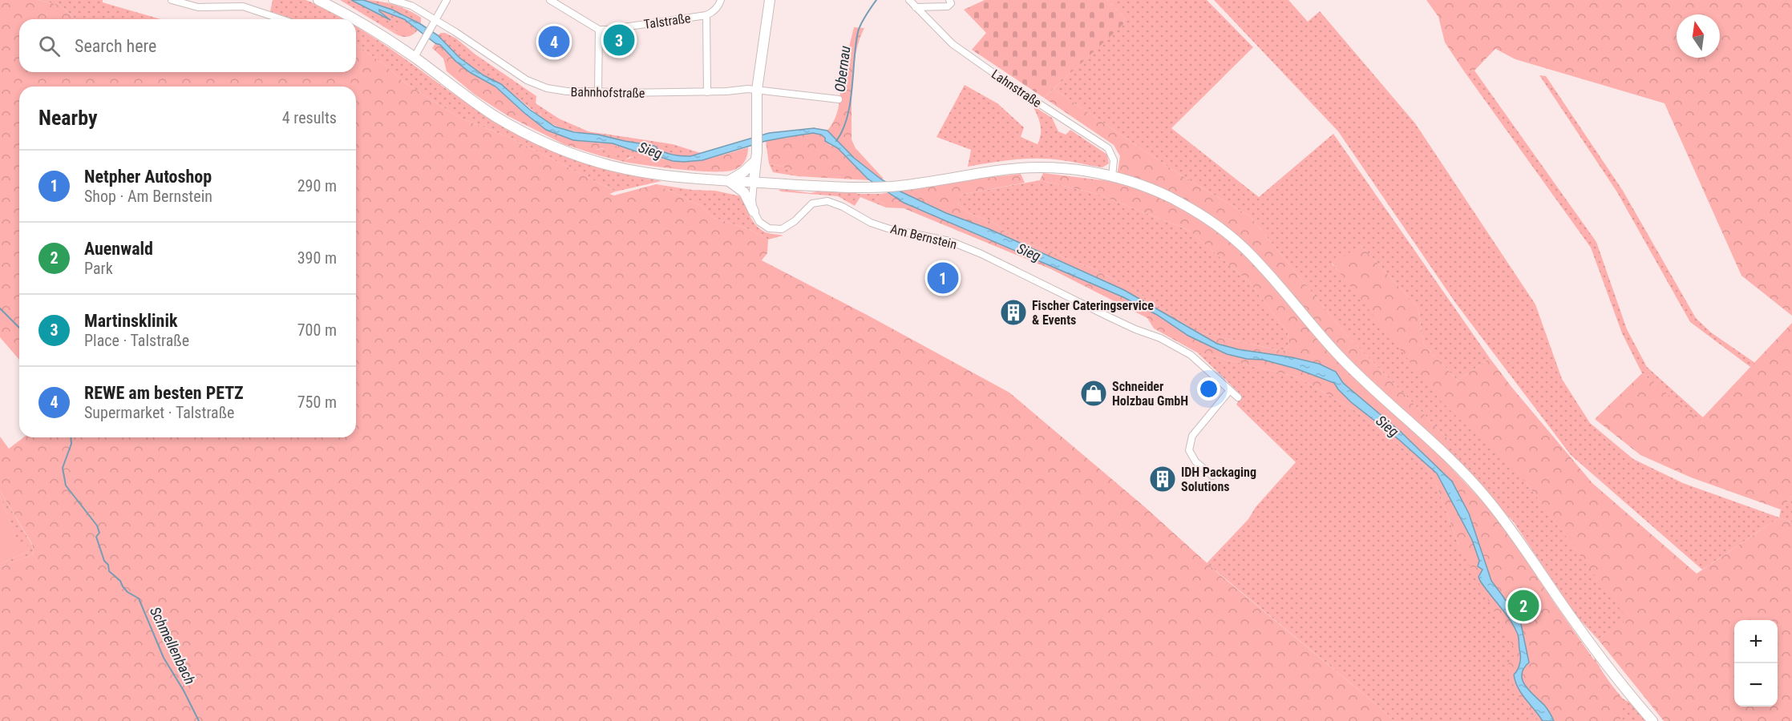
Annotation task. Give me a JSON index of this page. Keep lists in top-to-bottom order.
{
  "streets": {
    "street": [
      "Talstraße",
      "Lahnstraße",
      "Bahnhofstraße",
      "Am Bernstein"
    ]
  },
  "crossings": [
    ["Talstraße", "Bahnhofstraße"]
  ],
  "water": ["Obernau", "Sieg", "Schmellenbach"],
  "places": {
    "building": ["Fischer Cateringservice & Events", "IDH Packaging Solutions"],
    "shop": ["Schneider Holzbau GmbH"]
  },
  "north": "top",
  "page": {
    "search": "Search here",
    "pins": [
      "3",
      "4",
      "1",
      "2"
    ],
    "heading": ["Nearby", "4 results"],
    "list": [
      {
        "mark": "1",
        "name": "Netpher Autoshop",
        "note": "Shop · Am Bernstein",
        "value": "290 m"
      },
      {
        "mark": "2",
        "name": "Auenwald",
        "note": "Park",
        "value": "390 m"
      },
      {
        "mark": "3",
        "name": "Martinsklinik",
        "note": "Place · Talstraße",
        "value": "700 m"
      },
      {
        "mark": "4",
        "name": "REWE am besten PETZ",
        "note": "Supermarket · Talstraße",
        "value": "750 m"
      }
    ],
    "map_buttons": ["+", "−"]
  }
}
